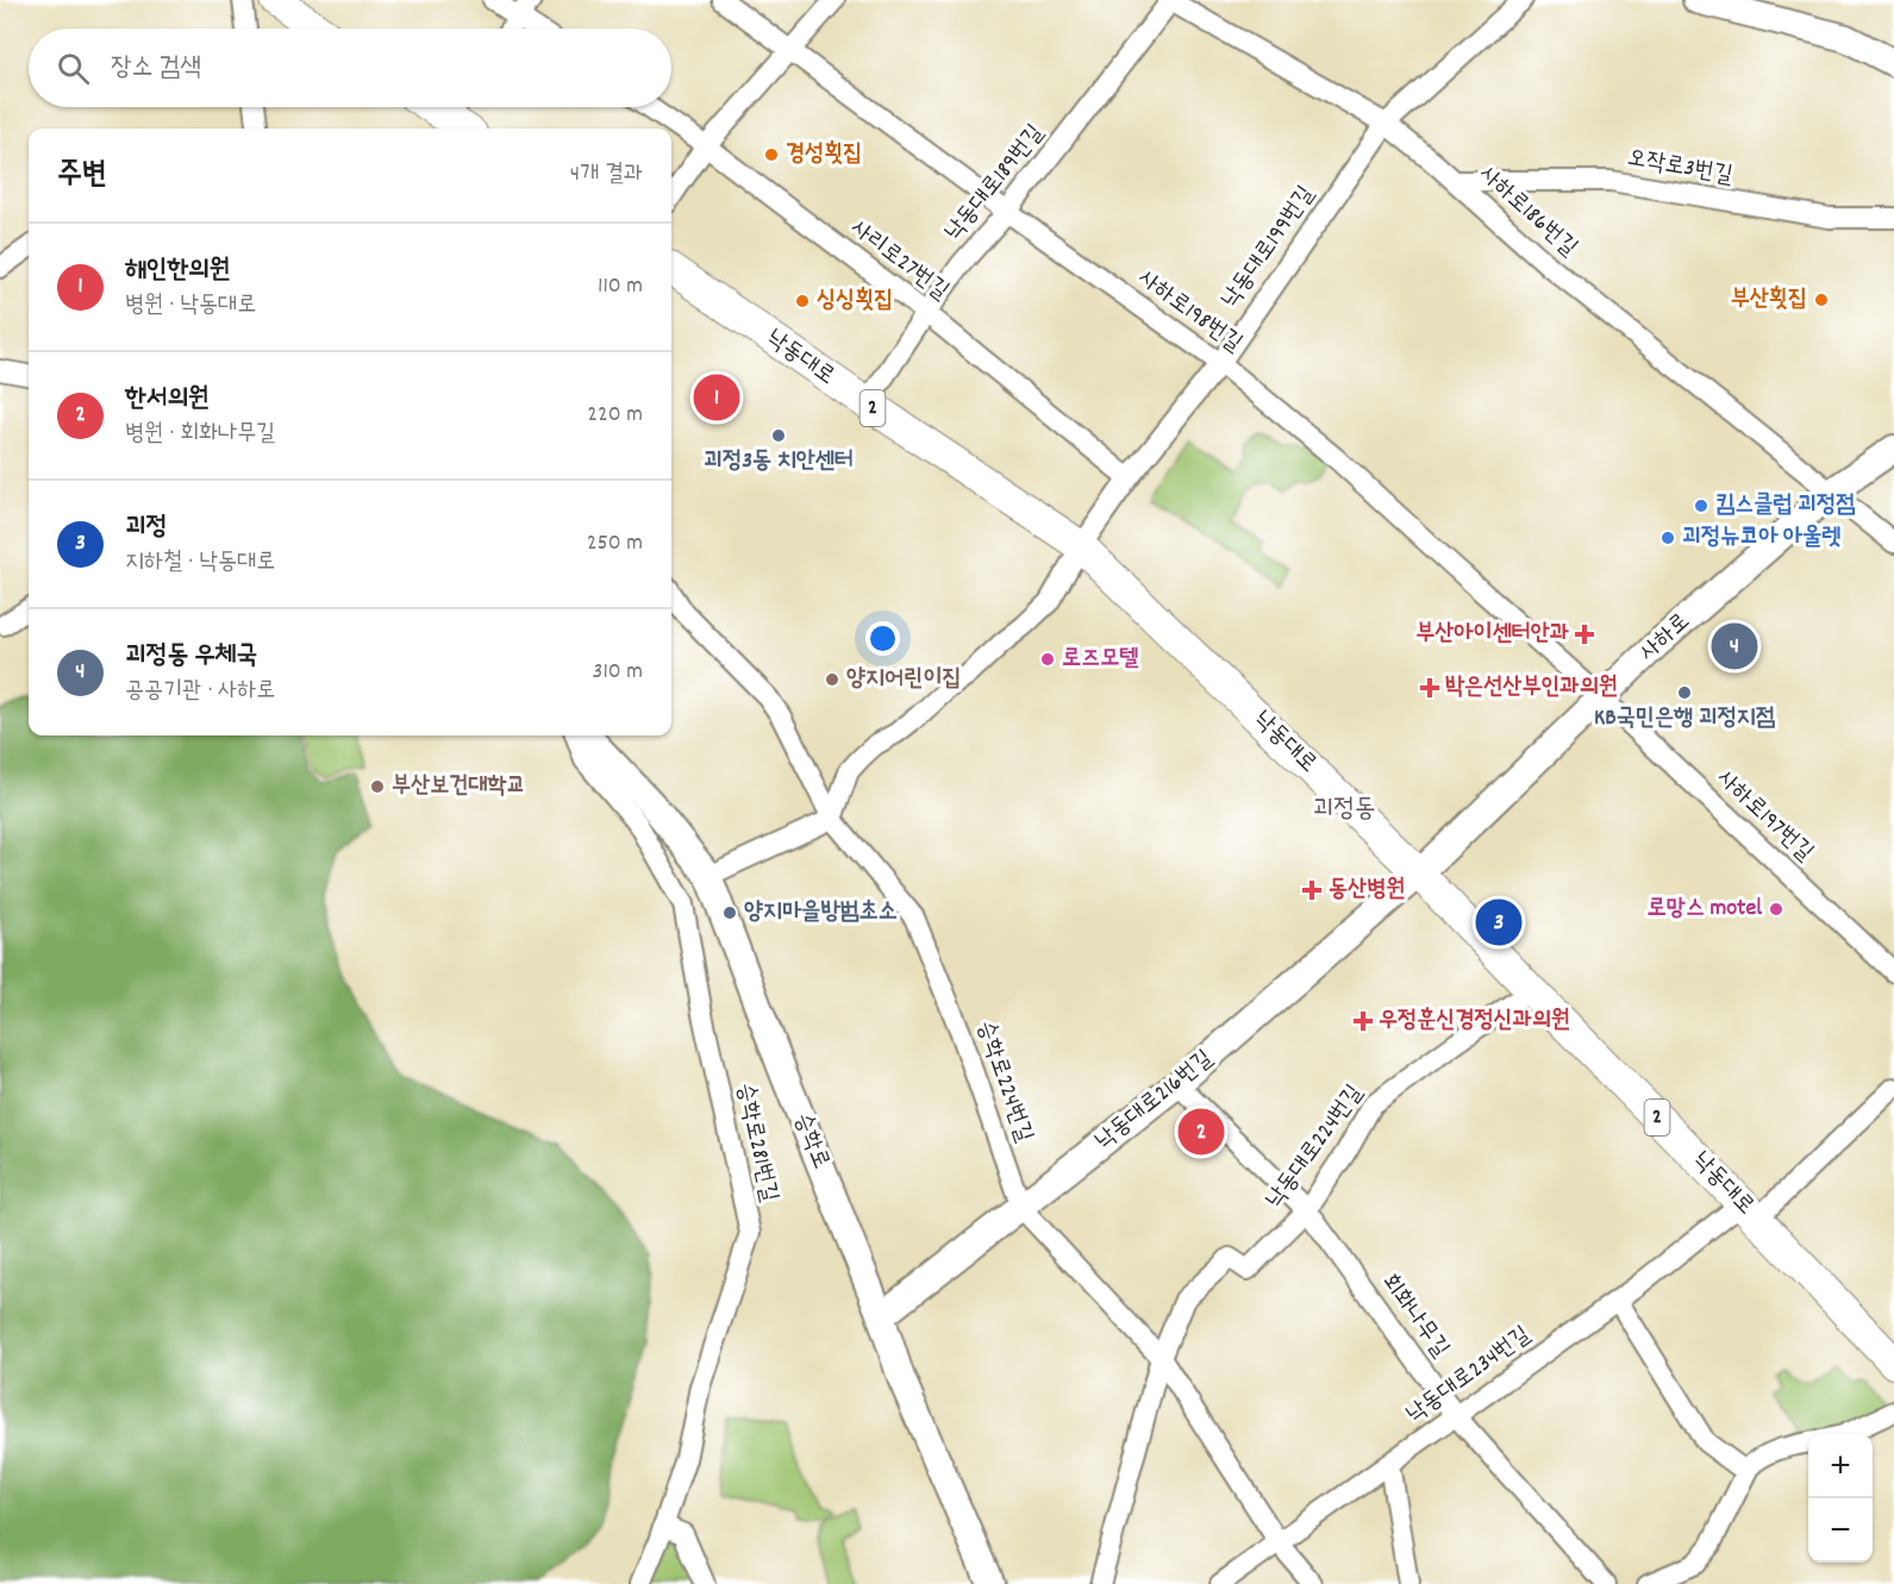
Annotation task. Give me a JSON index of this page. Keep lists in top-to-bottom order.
{
  "streets": {
    "main road": ["낙동대로", "2"],
    "street": [
      "오작로3번길",
      "낙동대로189번길",
      "사하로186번길",
      "낙동대로199번길",
      "사리로27번길",
      "사하로198번길",
      "사하로",
      "사하로197번길",
      "승학로224번길",
      "낙동대로216번길",
      "승학로",
      "승학로281번길",
      "낙동대로224번길",
      "회화나무길",
      "낙동대로234번길"
    ]
  },
  "crossings": [
    ["오작로3번길", "사하로186번길"],
    ["낙동대로189번길", "사하로186번길"],
    ["낙동대로189번길", "사리로27번길"],
    ["낙동대로189번길", "사하로198번길"],
    ["낙동대로189번길", "낙동대로"],
    ["사하로186번길", "낙동대로199번길"],
    ["사하로186번길", "사하로"],
    ["낙동대로199번길", "사리로27번길"],
    ["낙동대로199번길", "사하로198번길"],
    ["낙동대로199번길", "낙동대로"],
    ["낙동대로199번길", "승학로224번길"],
    ["사하로198번길", "사하로"],
    ["사하로198번길", "사하로197번길"],
    ["낙동대로", "사하로"],
    ["낙동대로", "낙동대로216번길"],
    ["낙동대로", "낙동대로224번길"],
    ["낙동대로", "낙동대로234번길"],
    ["사하로", "사하로197번길"],
    ["사하로", "낙동대로216번길"],
    ["승학로224번길", "낙동대로216번길"],
    ["승학로224번길", "낙동대로224번길"],
    ["승학로224번길", "낙동대로234번길"],
    ["낙동대로216번길", "승학로"],
    ["낙동대로216번길", "회화나무길"],
    ["낙동대로224번길", "회화나무길"],
    ["회화나무길", "낙동대로234번길"]
  ],
  "districts": ["괴정동"],
  "places": {
    "other": [
      "경성횟집",
      "부산횟집",
      "싱싱횟집",
      "괴정3동 치안센터",
      "킴스클럽 괴정점",
      "괴정뉴코아 아울렛",
      "로즈모텔",
      "양지어린이집",
      "KB국민은행 괴정지점",
      "부산보건대학교",
      "로망스 motel",
      "양지마을방범초소"
    ],
    "health": [
      "부산아이센터안과",
      "박은선산부인과의원",
      "동산병원",
      "우정훈신경정신과의원"
    ]
  },
  "page": {
    "search": "장소 검색",
    "heading": ["주변", "4개 결과"],
    "list": [
      {
        "mark": "1",
        "name": "해인한의원",
        "note": "병원 · 낙동대로",
        "value": "110 m"
      },
      {
        "mark": "2",
        "name": "한서의원",
        "note": "병원 · 회화나무길",
        "value": "220 m"
      },
      {
        "mark": "3",
        "name": "괴정",
        "note": "지하철 · 낙동대로",
        "value": "250 m"
      },
      {
        "mark": "4",
        "name": "괴정동 우체국",
        "note": "공공기관 · 사하로",
        "value": "310 m"
      }
    ],
    "pins": [
      "1",
      "4",
      "3",
      "2"
    ],
    "map_buttons": ["+", "−"]
  }
}
